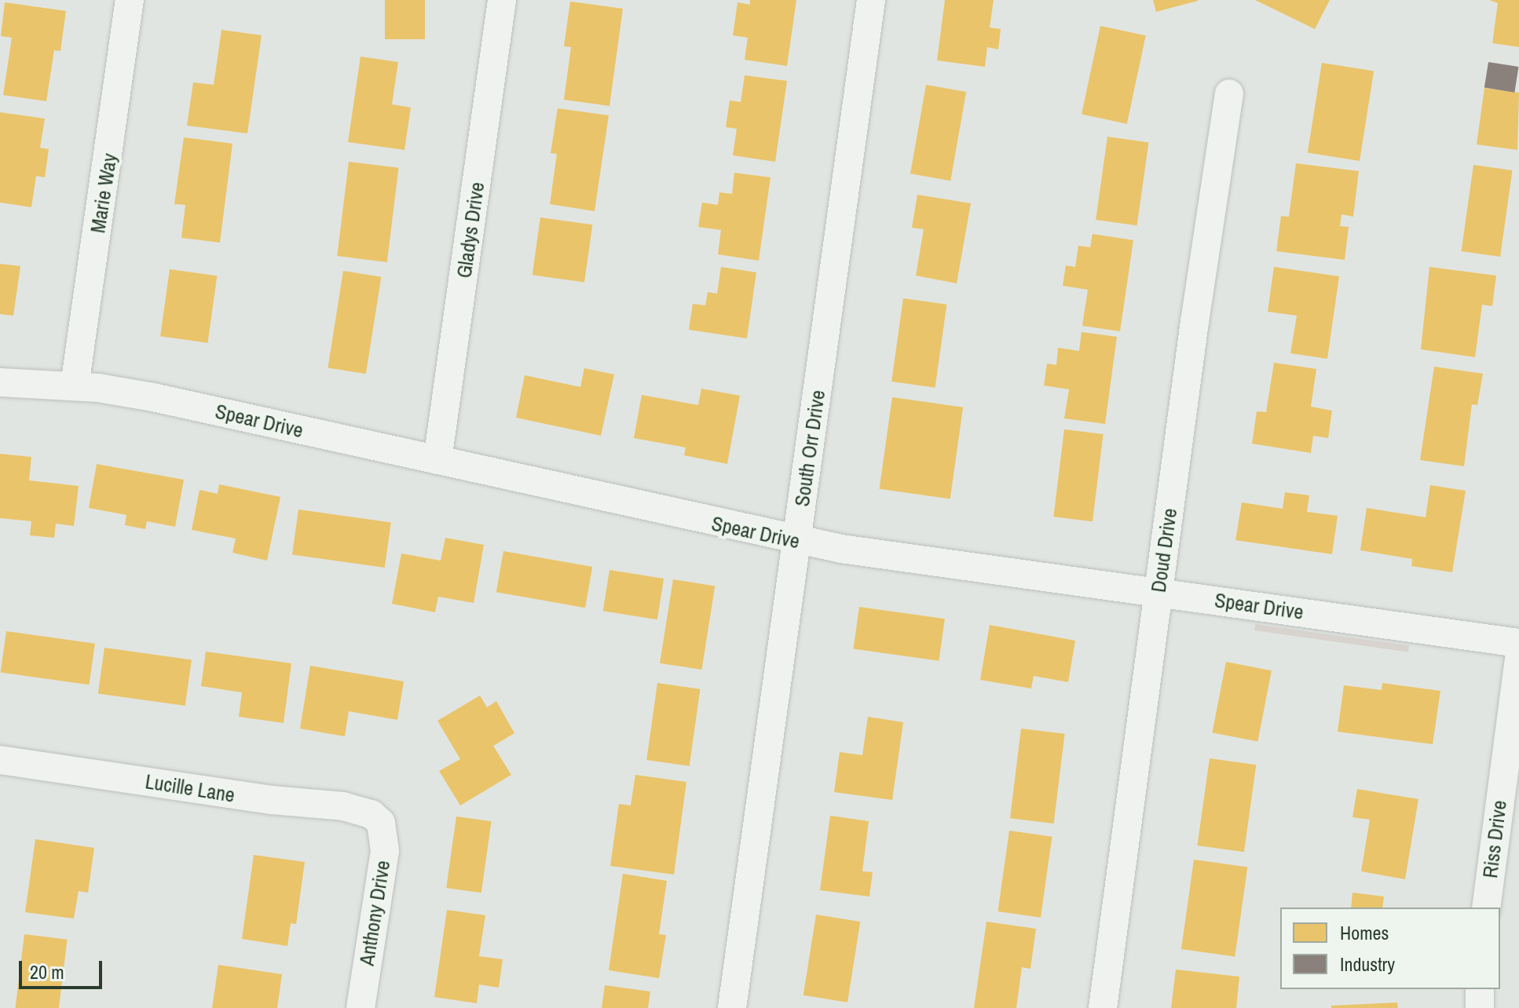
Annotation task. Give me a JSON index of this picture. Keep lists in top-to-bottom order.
{
  "streets": {
    "street": [
      "Marie Way",
      "Gladys Drive",
      "Spear Drive",
      "South Orr Drive",
      "Doud Drive",
      "Lucille Lane",
      "Riss Drive",
      "Anthony Drive"
    ]
  },
  "crossings": [
    ["Marie Way", "Spear Drive"],
    ["Gladys Drive", "Spear Drive"],
    ["Spear Drive", "South Orr Drive"],
    ["Spear Drive", "Doud Drive"],
    ["Lucille Lane", "Anthony Drive"]
  ],
  "legend": ["Homes", "Industry"],
  "scale_bar": "20 m"
}
